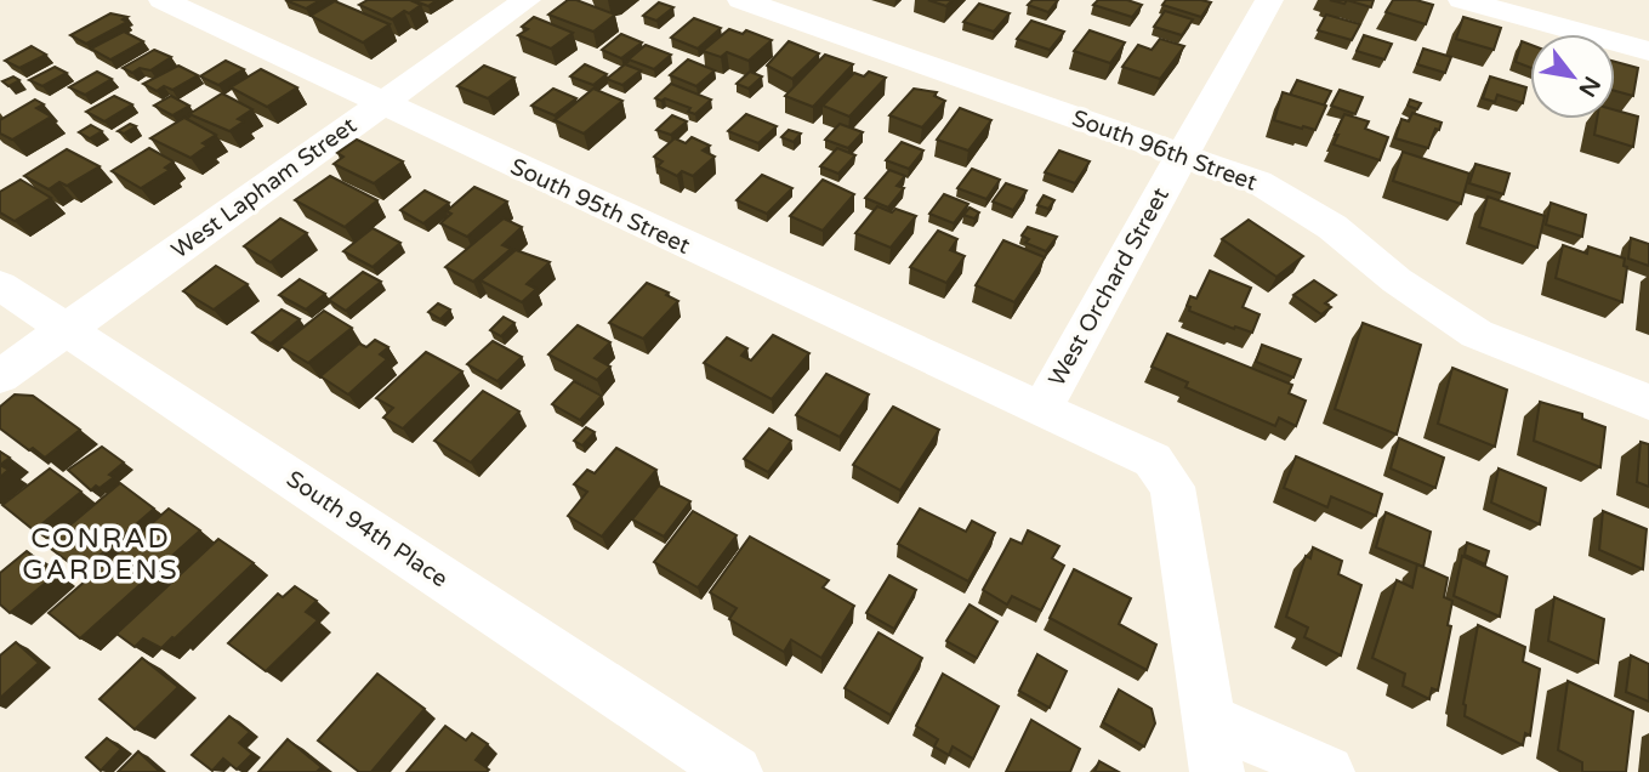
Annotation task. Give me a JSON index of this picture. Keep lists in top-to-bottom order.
{
  "streets": {
    "street": [
      "South 96th Street",
      "West Lapham Street",
      "South 95th Street",
      "West Orchard Street",
      "South 94th Place"
    ]
  },
  "crossings": [
    ["South 96th Street", "West Orchard Street"],
    ["West Lapham Street", "South 95th Street"],
    ["West Lapham Street", "South 94th Place"],
    ["South 95th Street", "West Orchard Street"]
  ],
  "districts": ["CONRAD GARDENS"],
  "north": "bottom right"
}
